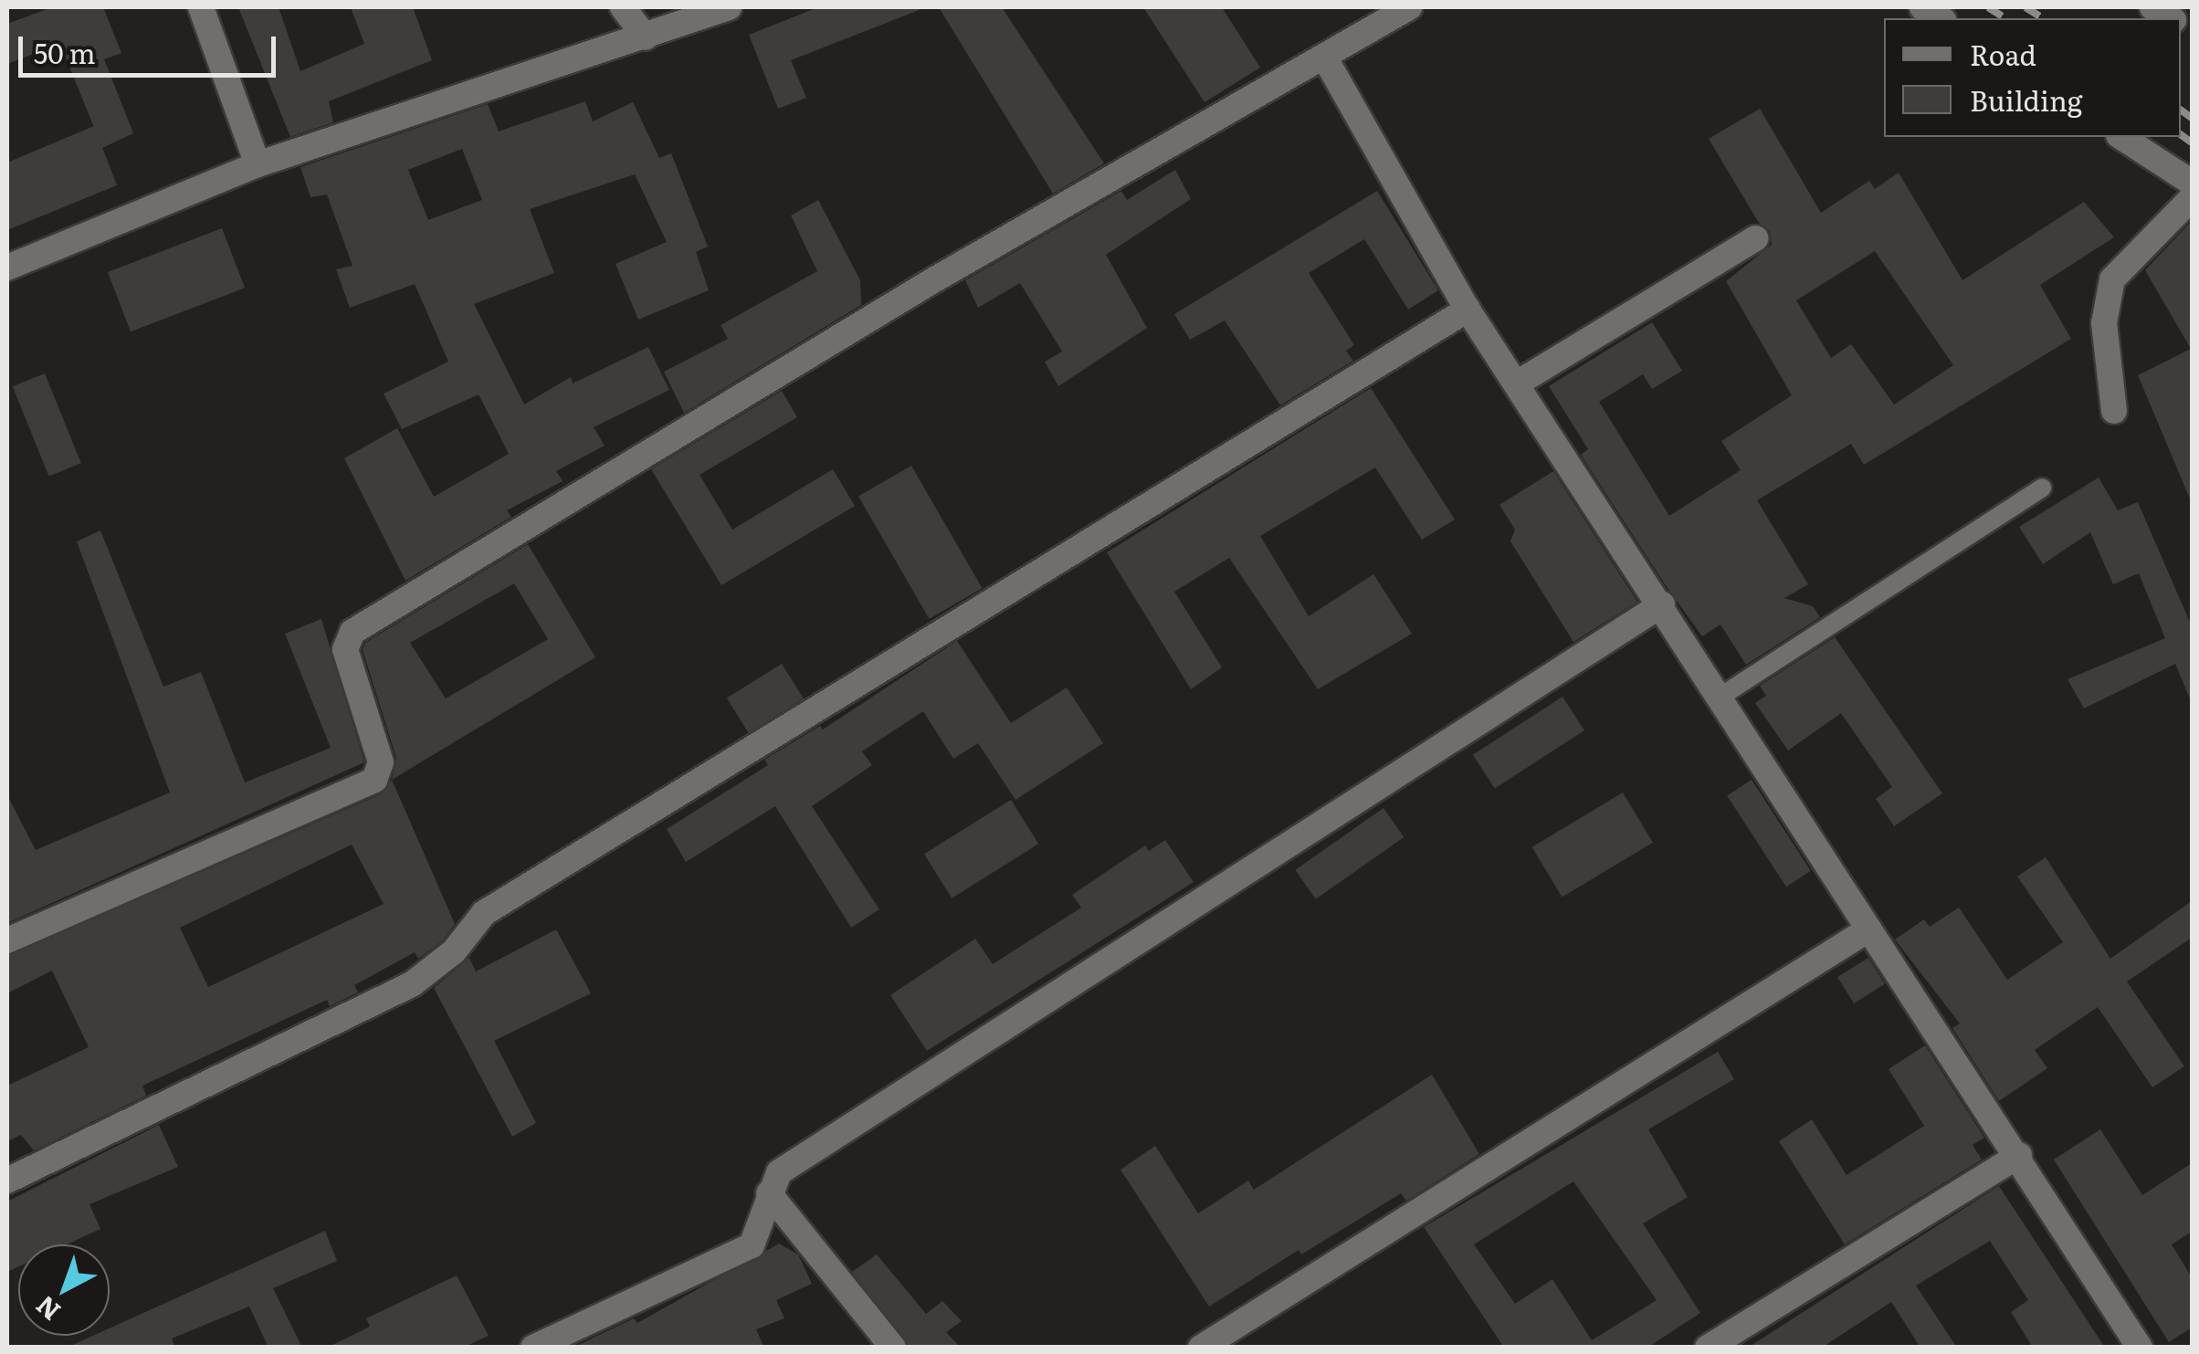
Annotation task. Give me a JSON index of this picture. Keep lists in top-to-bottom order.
{
  "legend": ["Road", "Building"],
  "scale_bar": "50 m",
  "north": "bottom left"
}
